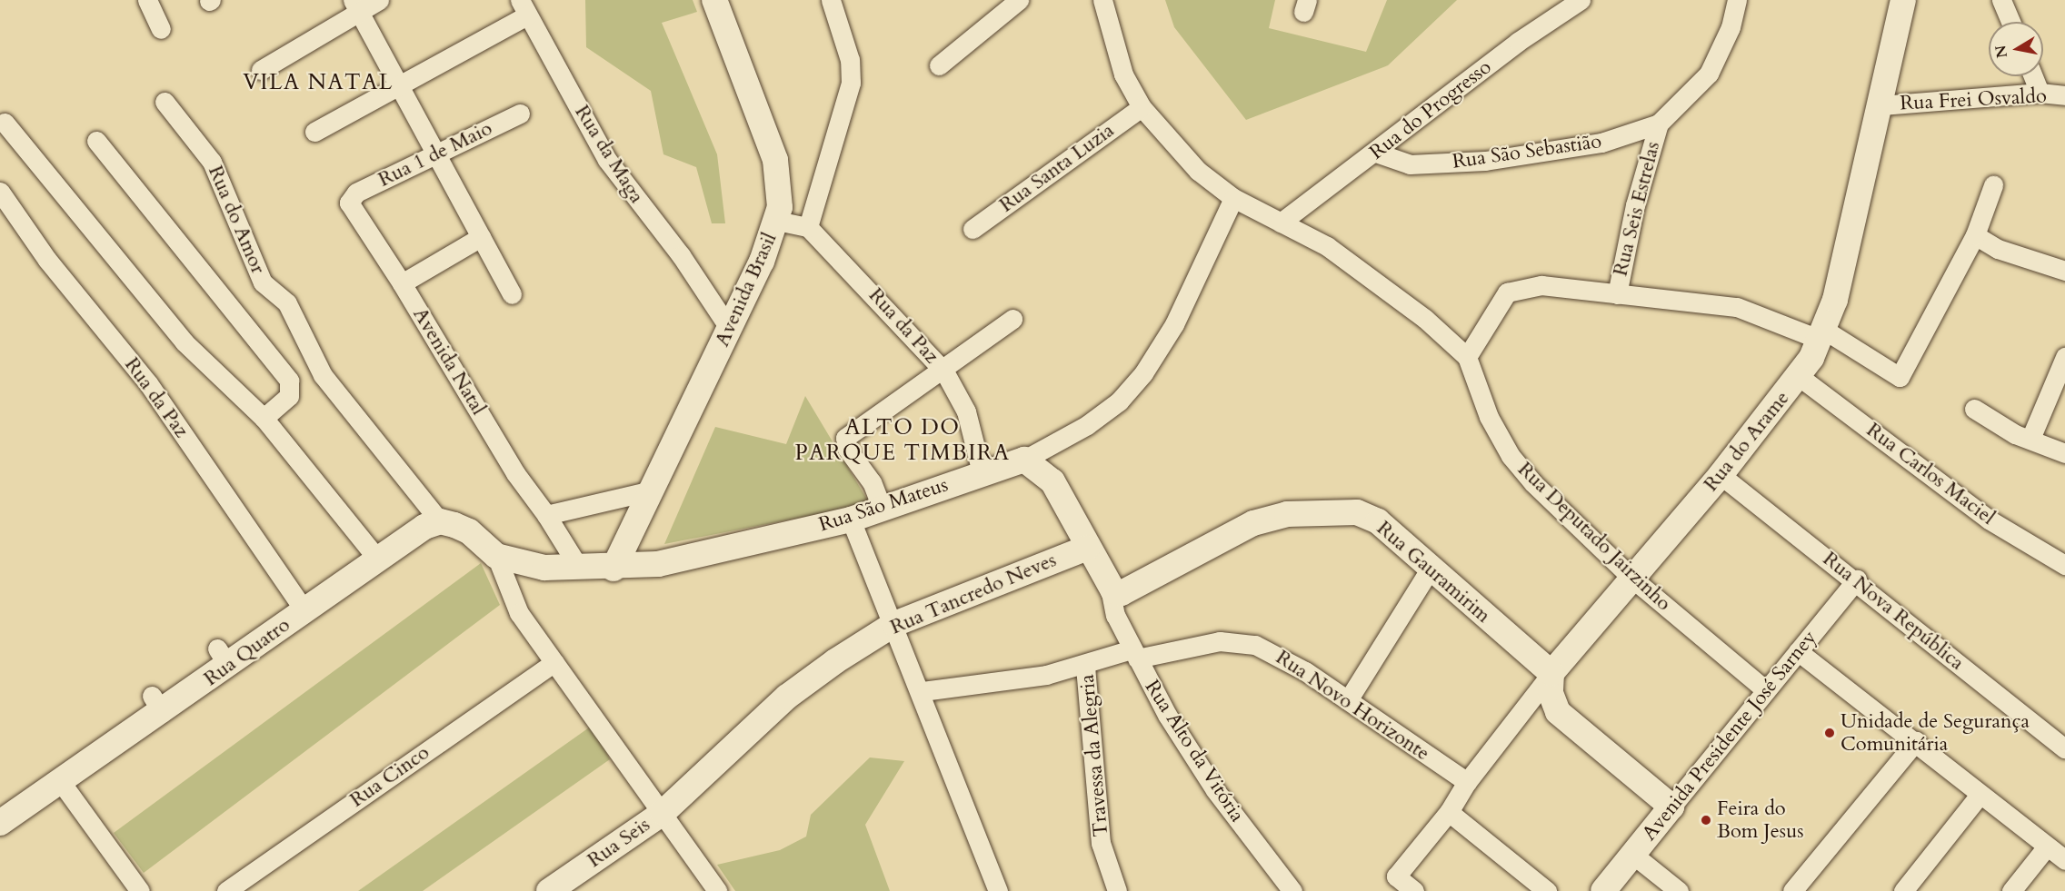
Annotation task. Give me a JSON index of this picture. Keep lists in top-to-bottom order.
{
  "streets": {
    "main road": [
      "Avenida Brasil",
      "Rua do Arame",
      "Rua São Mateus",
      "Rua Gauramirim",
      "Rua Tancredo Neves",
      "Rua Quatro",
      "Avenida Presidente José Sarney",
      "Rua Alto da Vitória",
      "Rua Seis"
    ],
    "street": [
      "Rua Frei Osvaldo",
      "Rua do Progresso",
      "Rua São Sebastião",
      "Rua 1 de Maio",
      "Rua da Maga",
      "Rua Santa Luzia",
      "Rua Seis Estrelas",
      "Rua do Amor",
      "Rua da Paz",
      "Avenida Natal",
      "Rua Carlos Maciel",
      "Rua Deputado Jairzinho",
      "Rua Nova República",
      "Rua Novo Horizonte",
      "Travessa da Alegria",
      "Rua Cinco"
    ]
  },
  "crossings": [
    ["Rua Frei Osvaldo", "Rua do Arame"],
    ["Rua do Progresso", "Rua São Sebastião"],
    ["Rua do Progresso", "Rua Deputado Jairzinho"],
    ["Rua São Sebastião", "Rua Seis Estrelas"],
    ["Rua 1 de Maio", "Avenida Natal"],
    ["Rua da Maga", "Avenida Brasil"],
    ["Rua Santa Luzia", "Rua Deputado Jairzinho"],
    ["Rua do Amor", "Rua Quatro"],
    ["Avenida Brasil", "Rua São Mateus"],
    ["Rua da Paz", "Rua São Mateus"],
    ["Rua da Paz", "Rua Quatro"],
    ["Avenida Natal", "Rua São Mateus"],
    ["Rua do Arame", "Rua Carlos Maciel"],
    ["Rua do Arame", "Rua Deputado Jairzinho"],
    ["Rua do Arame", "Rua Gauramirim"],
    ["Rua do Arame", "Rua Nova República"],
    ["Rua do Arame", "Rua Novo Horizonte"],
    ["Rua São Mateus", "Rua Deputado Jairzinho"],
    ["Rua São Mateus", "Rua Alto da Vitória"],
    ["Rua Deputado Jairzinho", "Avenida Presidente José Sarney"],
    ["Rua Gauramirim", "Rua Alto da Vitória"],
    ["Rua Tancredo Neves", "Rua Alto da Vitória"],
    ["Rua Tancredo Neves", "Rua Seis"],
    ["Rua Nova República", "Avenida Presidente José Sarney"],
    ["Rua Novo Horizonte", "Rua Alto da Vitória"],
    ["Rua Novo Horizonte", "Travessa da Alegria"],
    ["Rua Alto da Vitória", "Travessa da Alegria"]
  ],
  "districts": ["VILA NATAL", "ALTO DO PARQUE TIMBIRA"],
  "places": ["Unidade de Segurança Comunitária", "Feira do Bom Jesus"],
  "north": "left"
}
